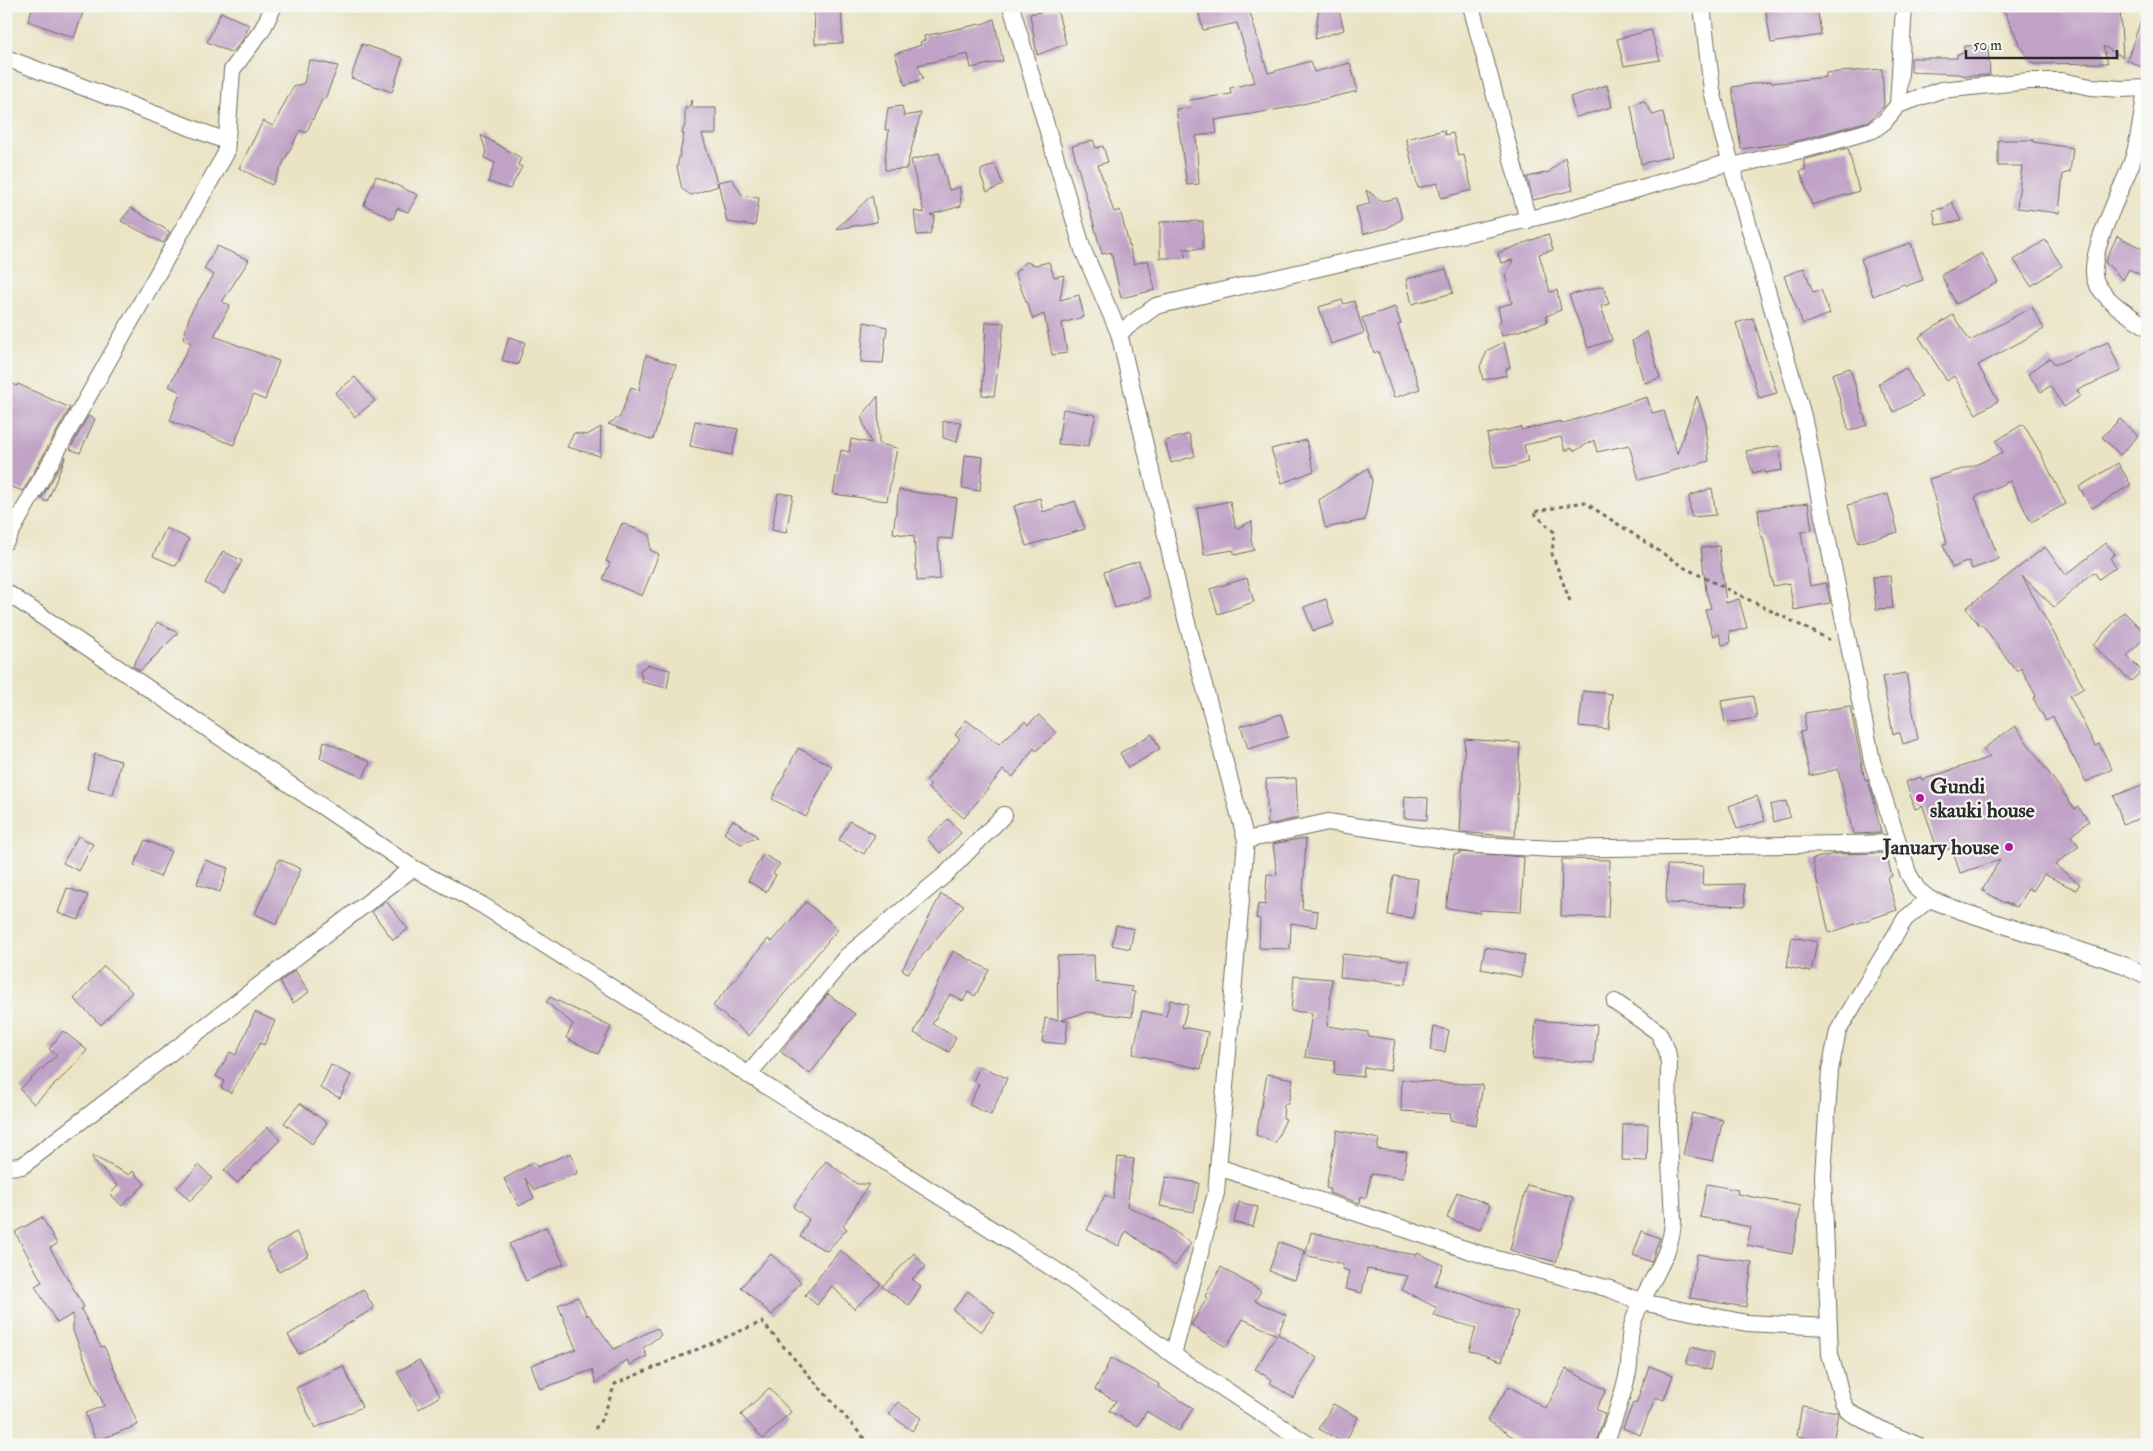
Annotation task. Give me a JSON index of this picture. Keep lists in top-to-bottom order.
{
  "places": ["Gundi skauki house", "January house"],
  "scale_bar": "50 m"
}
